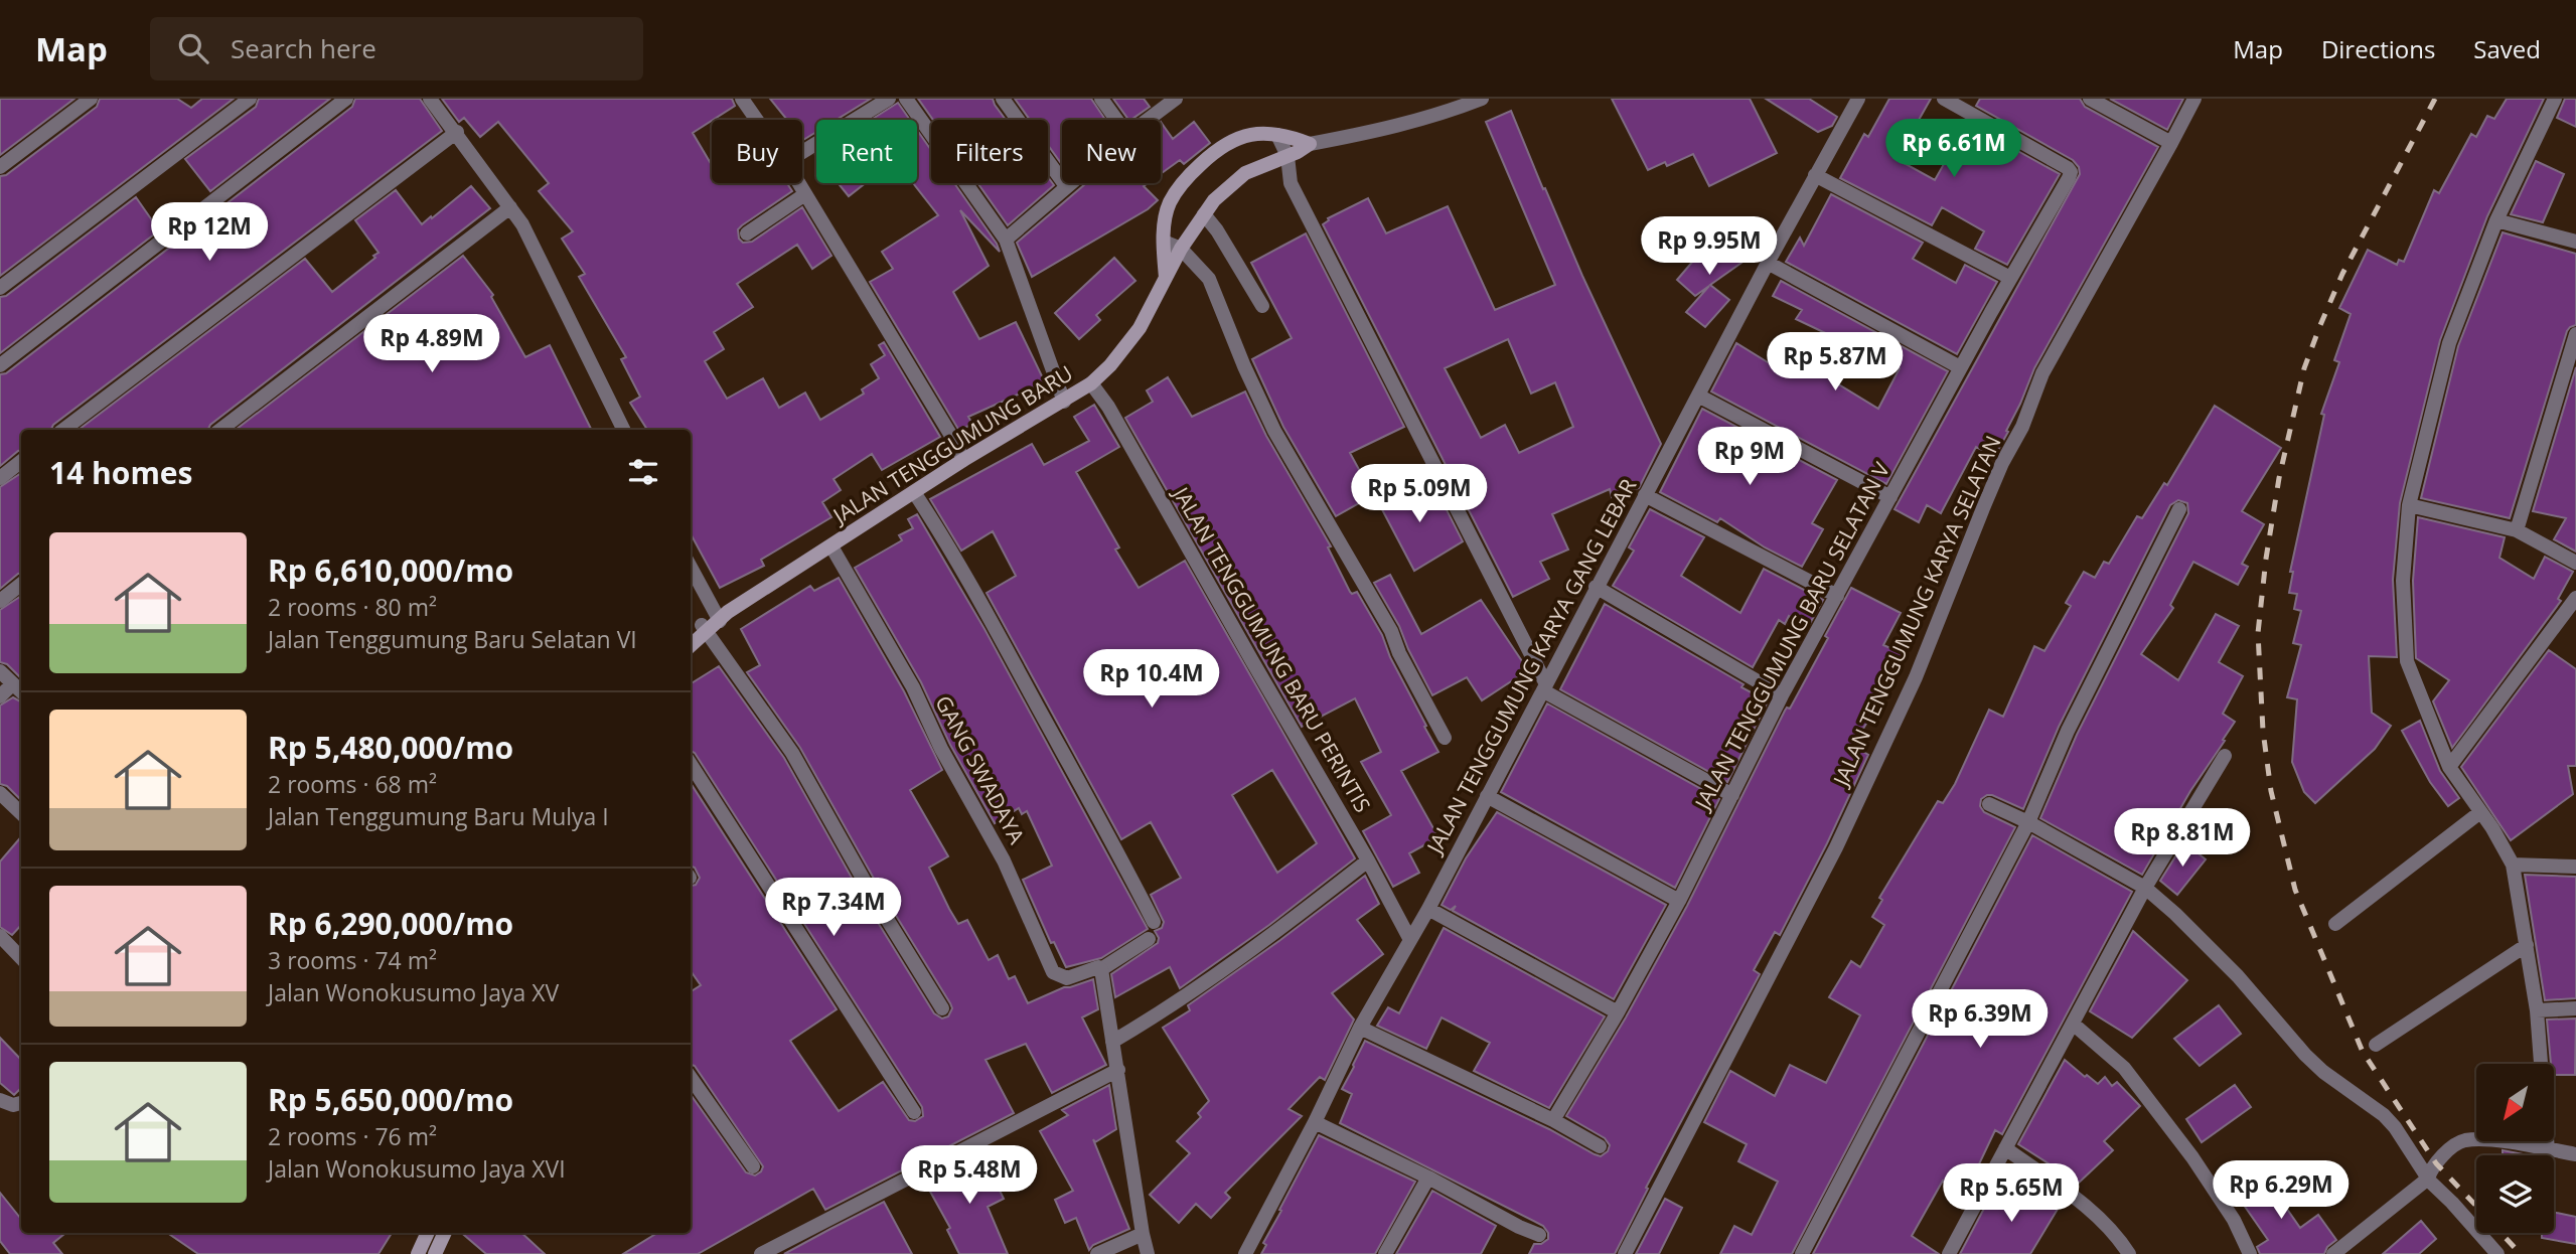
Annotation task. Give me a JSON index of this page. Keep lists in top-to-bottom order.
{
  "streets": {
    "street": [
      "JALAN TENGGUMUNG BARU",
      "JALAN TENGGUMUNG KARYA SELATAN",
      "JALAN TENGGUMUNG BARU SELATAN V",
      "JALAN TENGGUMUNG BARU PERINTIS",
      "JALAN TENGGUMUNG KARYA GANG LEBAR",
      "GANG SWADAYA"
    ]
  },
  "crossings": [
    ["JALAN TENGGUMUNG BARU", "JALAN TENGGUMUNG BARU PERINTIS"],
    ["JALAN TENGGUMUNG BARU", "GANG SWADAYA"],
    ["JALAN TENGGUMUNG BARU PERINTIS", "JALAN TENGGUMUNG KARYA GANG LEBAR"]
  ],
  "north": "bottom left",
  "page": {
    "header": "Map",
    "search": "Search here",
    "nav": ["Map", "Directions", "Saved"],
    "price": [
      "Rp 6.61M",
      "Rp 12M",
      "Rp 9.95M",
      "Rp 4.89M",
      "Rp 5.87M",
      "Rp 9M",
      "Rp 5.09M",
      "Rp 10.4M",
      "Rp 8.81M",
      "Rp 7.34M",
      "Rp 6.39M",
      "Rp 5.48M",
      "Rp 6.29M",
      "Rp 5.65M"
    ],
    "chip": [
      "Buy",
      "Rent",
      "Filters",
      "New"
    ],
    "heading": "14 homes",
    "list": [
      {
        "name": "Rp 6,610,000/mo",
        "note": "2 rooms · 80 m² · Jalan Tenggumung Baru Selatan VI"
      },
      {
        "name": "Rp 5,480,000/mo",
        "note": "2 rooms · 68 m² · Jalan Tenggumung Baru Mulya I"
      },
      {
        "name": "Rp 6,290,000/mo",
        "note": "3 rooms · 74 m² · Jalan Wonokusumo Jaya XV"
      },
      {
        "name": "Rp 5,650,000/mo",
        "note": "2 rooms · 76 m² · Jalan Wonokusumo Jaya XVI"
      }
    ]
  }
}
